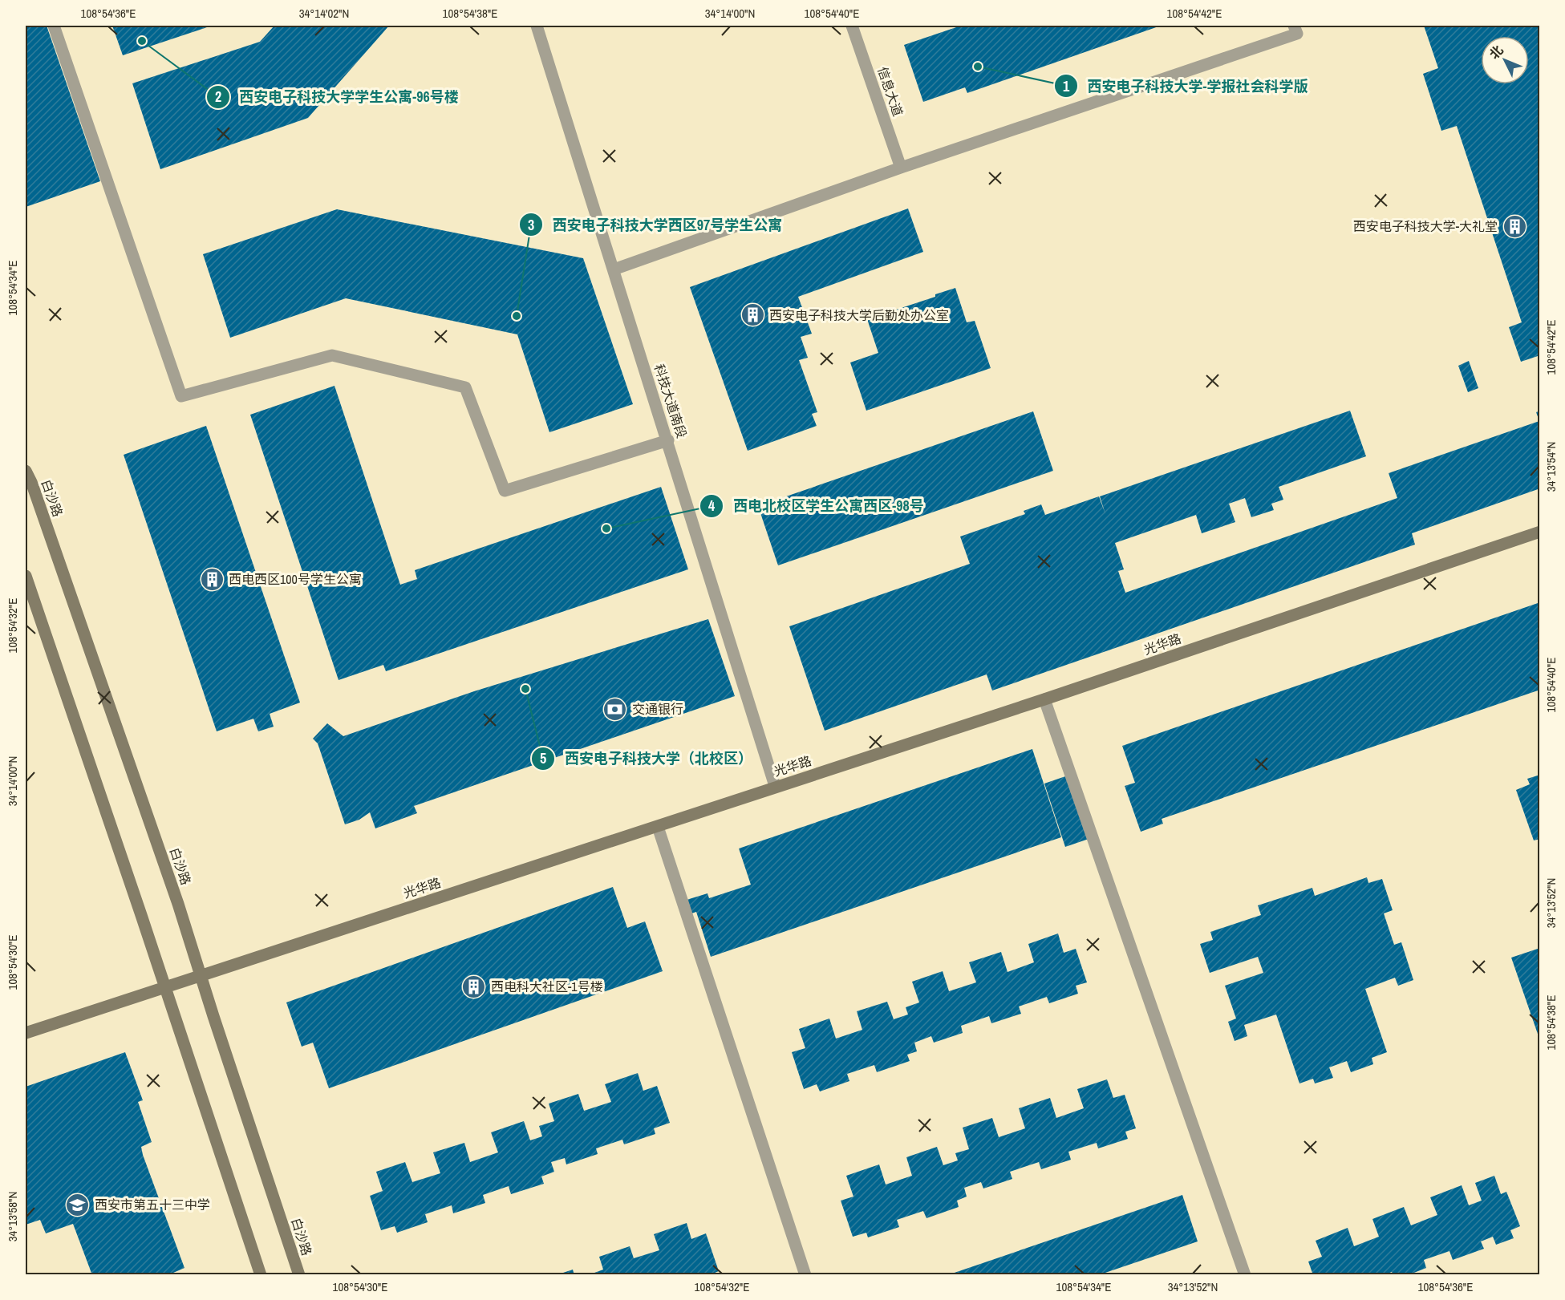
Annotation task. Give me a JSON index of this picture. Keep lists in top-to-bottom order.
{
  "streets": {
    "street": [
      "信息大道",
      "科技大道南段",
      "白沙路",
      "光华路"
    ]
  },
  "crossings": [
    ["科技大道南段", "光华路"],
    ["白沙路", "光华路"]
  ],
  "places": {
    "other": [
      "西安电子科技大学学生公寓-96号楼",
      "西安电子科技大学-学报社会科学版",
      "西安电子科技大学西区97号学生公寓",
      "西电北校区学生公寓西区-98号",
      "西安电子科技大学（北校区）"
    ],
    "building": [
      "西安电子科技大学-大礼堂",
      "西安电子科技大学后勤处办公室",
      "西电西区100号学生公寓",
      "西电科大社区-1号楼"
    ],
    "bank": ["交通银行"],
    "school or university": ["西安市第五十三中学"]
  },
  "north": "top left",
  "coordinates": [
    "108°54'36\"E",
    "34°14'02\"N",
    "108°54'38\"E",
    "34°14'00\"N",
    "108°54'40\"E",
    "108°54'42\"E",
    "108°54'34\"E",
    "34°13'54\"N",
    "108°54'32\"E",
    "34°13'52\"N",
    "108°54'30\"E",
    "34°13'58\"N"
  ]
}
